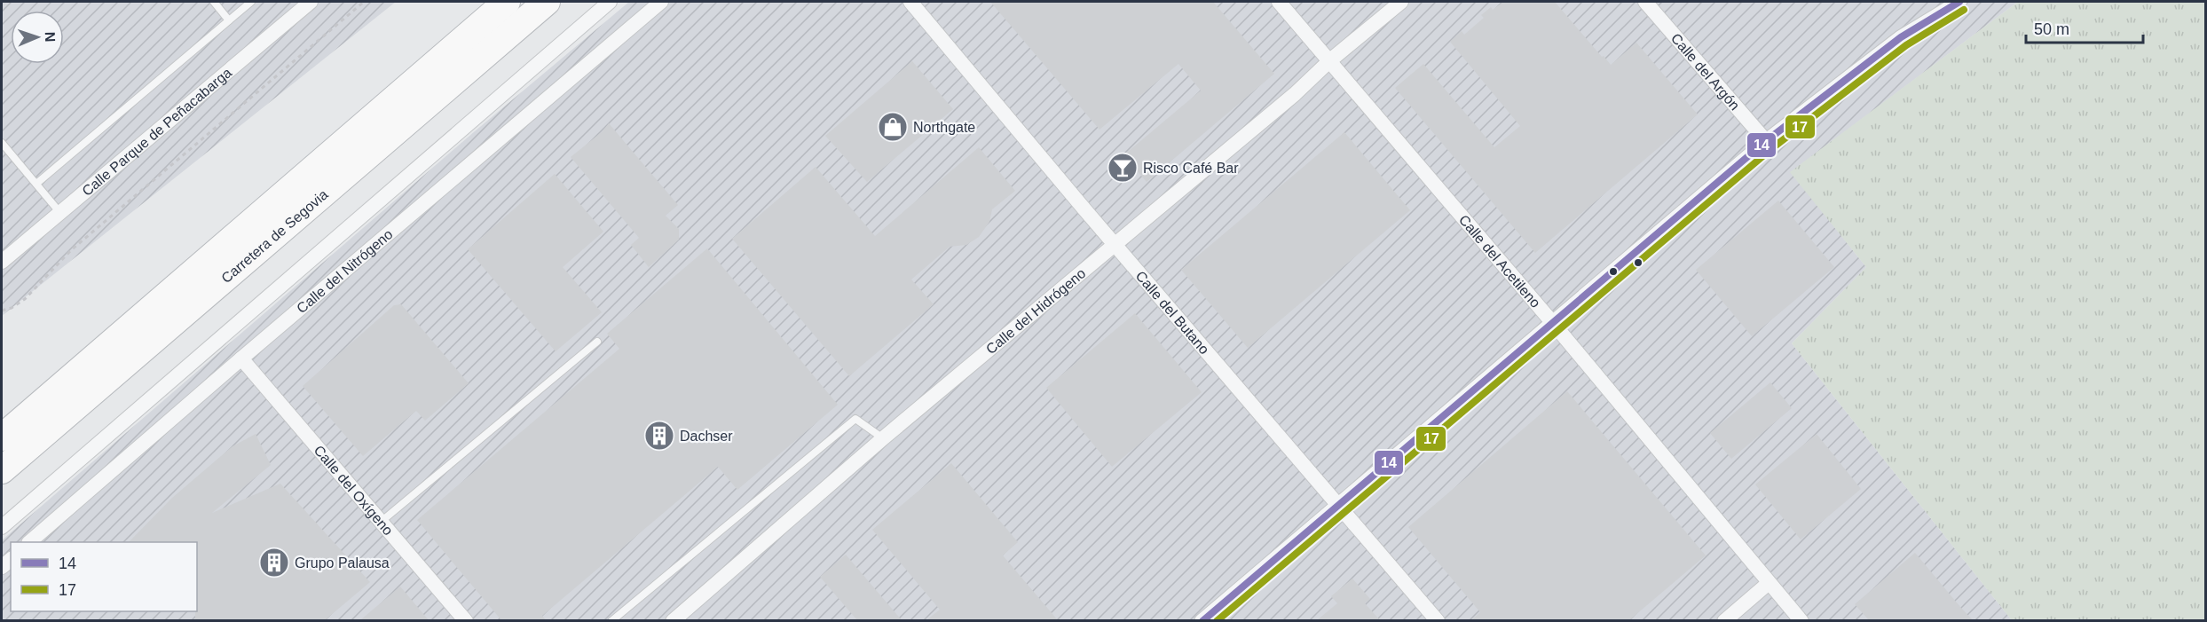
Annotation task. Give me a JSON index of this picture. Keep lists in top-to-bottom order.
{
  "streets": {
    "highway": ["Carretera de Segovia"],
    "street": [
      "Calle del Argón",
      "Calle Parque de Peñacabarga",
      "Calle del Acetileno",
      "Calle del Nitrógeno",
      "Calle del Hidrógeno",
      "Calle del Butano",
      "Calle del Oxígeno"
    ]
  },
  "crossings": [
    ["Calle del Acetileno", "Calle del Hidrógeno"],
    ["Calle del Nitrógeno", "Calle del Oxígeno"],
    ["Calle del Hidrógeno", "Calle del Butano"]
  ],
  "places": {
    "shop": ["Northgate"],
    "bar": ["Risco Café Bar"],
    "building": ["Dachser", "Grupo Palausa"]
  },
  "lines": ["transit line 14", "transit line 17"],
  "legend": ["14", "17"],
  "scale_bar": "50 m",
  "north": "right"
}
